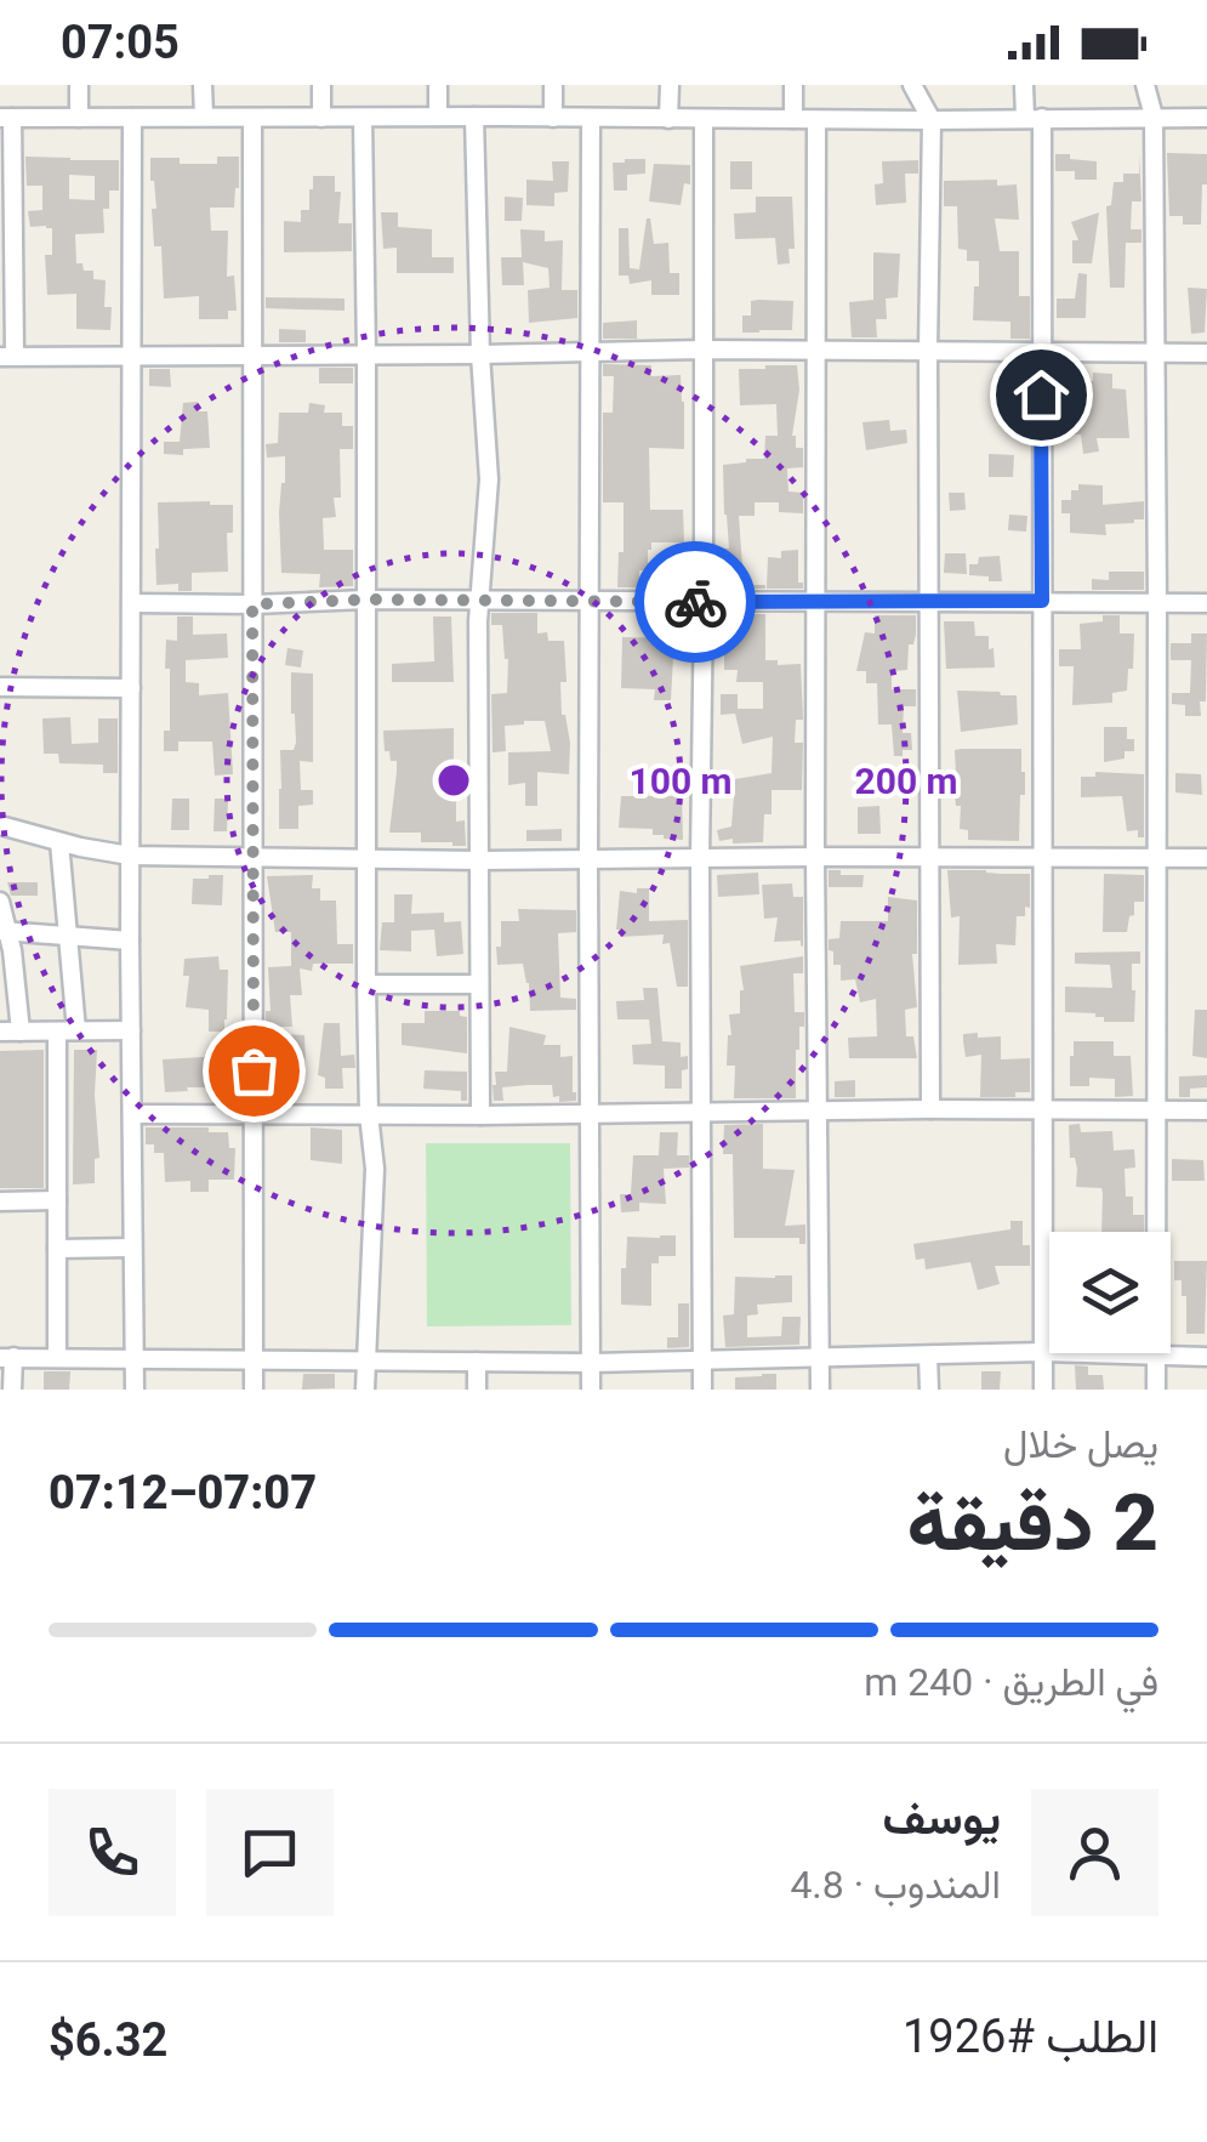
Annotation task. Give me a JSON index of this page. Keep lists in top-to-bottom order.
{
  "page": {
    "status": "07:05",
    "heading": ["2 دقيقة", "يصل خلال", "07:07–07:12"],
    "panel": [
      "يوسف",
      "المندوب · 4.8",
      "الطلب #1926",
      "$6.32"
    ],
    "bar": "في الطريق · 240 m"
  },
  "rings": ["100 m", "200 m"]
}
